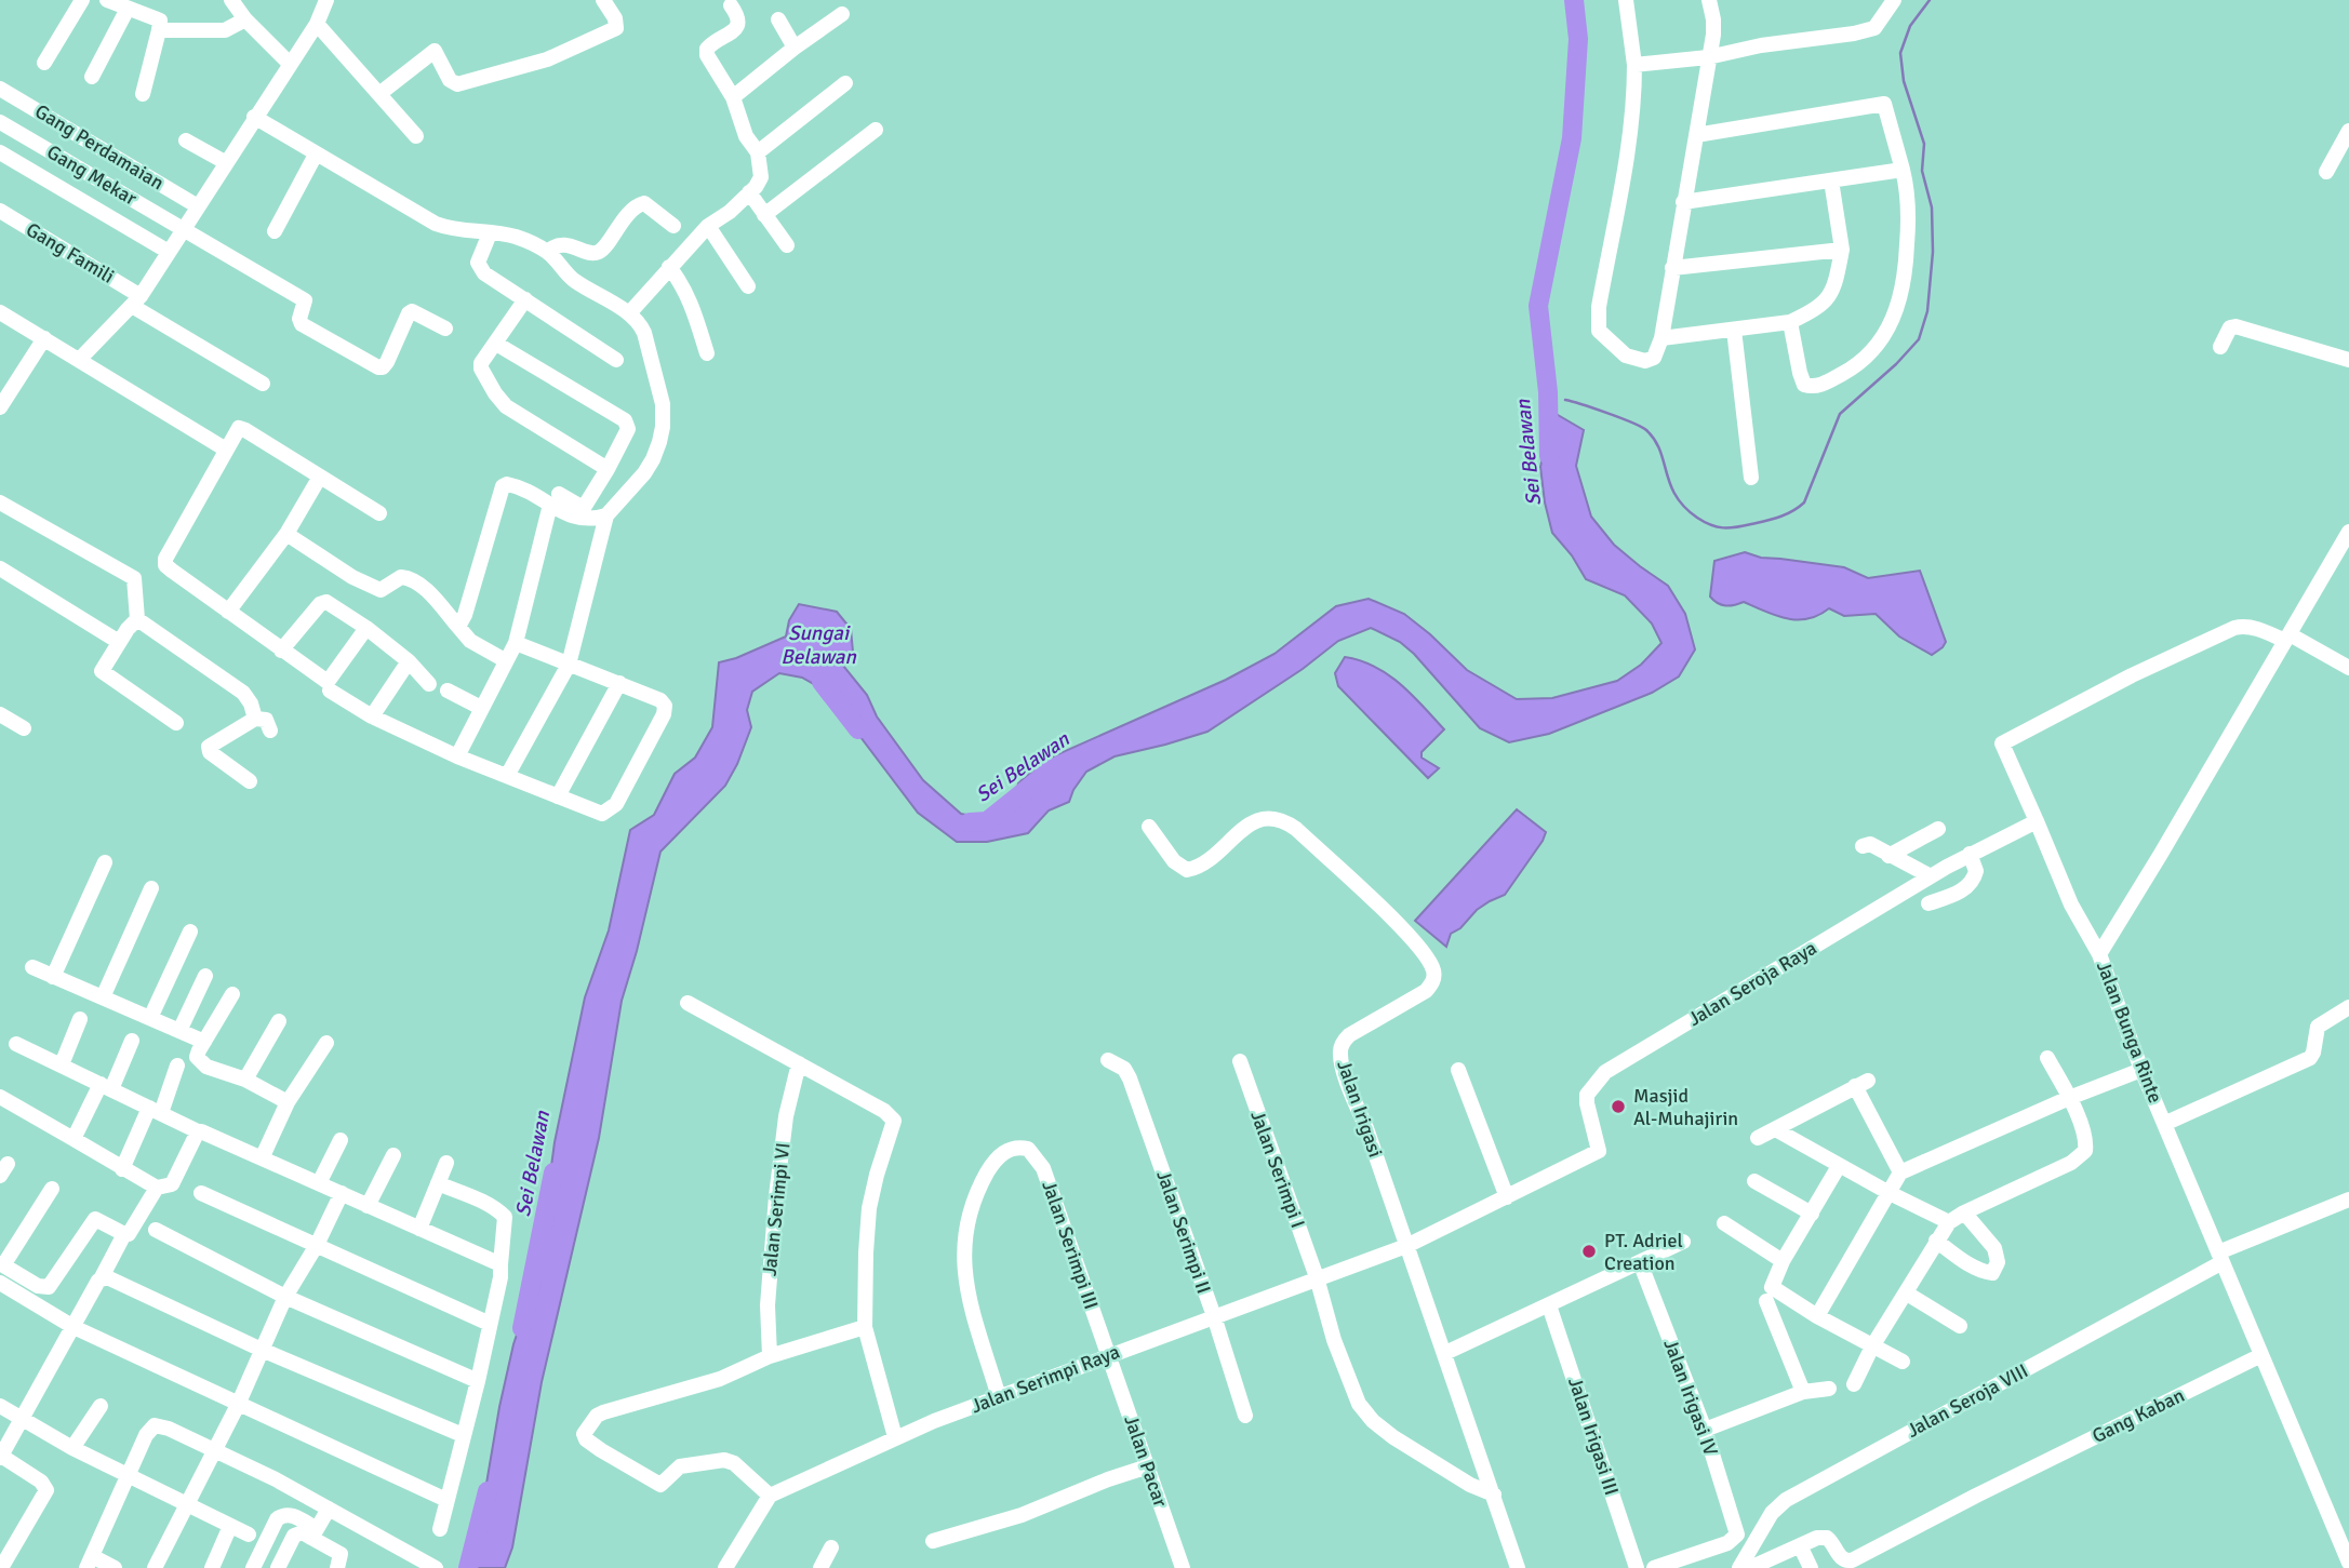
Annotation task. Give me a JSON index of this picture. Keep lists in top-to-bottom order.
{
  "streets": {
    "street": [
      "Gang Perdamaian",
      "Gang Mekar",
      "Gang Famili",
      "Jalan Seroja Raya",
      "Jalan Bunga Rinte",
      "Jalan Irigasi",
      "Jalan Serimpi I",
      "Jalan Serimpi VI",
      "Jalan Serimpi II",
      "Jalan Serimpi III",
      "Jalan Serimpi Raya",
      "Jalan Irigasi IV",
      "Jalan Seroja VIII",
      "Gang Kaban",
      "Jalan Irigasi III",
      "Jalan Pacar"
    ]
  },
  "crossings": [
    ["Jalan Seroja Raya", "Jalan Irigasi"],
    ["Jalan Seroja Raya", "Jalan Serimpi Raya"],
    ["Jalan Bunga Rinte", "Jalan Seroja VIII"],
    ["Jalan Bunga Rinte", "Gang Kaban"],
    ["Jalan Irigasi", "Jalan Serimpi I"],
    ["Jalan Irigasi", "Jalan Serimpi Raya"],
    ["Jalan Serimpi I", "Jalan Serimpi Raya"],
    ["Jalan Serimpi II", "Jalan Serimpi Raya"],
    ["Jalan Serimpi III", "Jalan Serimpi Raya"],
    ["Jalan Serimpi III", "Jalan Pacar"],
    ["Jalan Serimpi Raya", "Jalan Pacar"]
  ],
  "water": ["Sei Belawan", "Sungai Belawan"],
  "places": ["Masjid Al-Muhajirin", "PT. Adriel Creation"]
}
